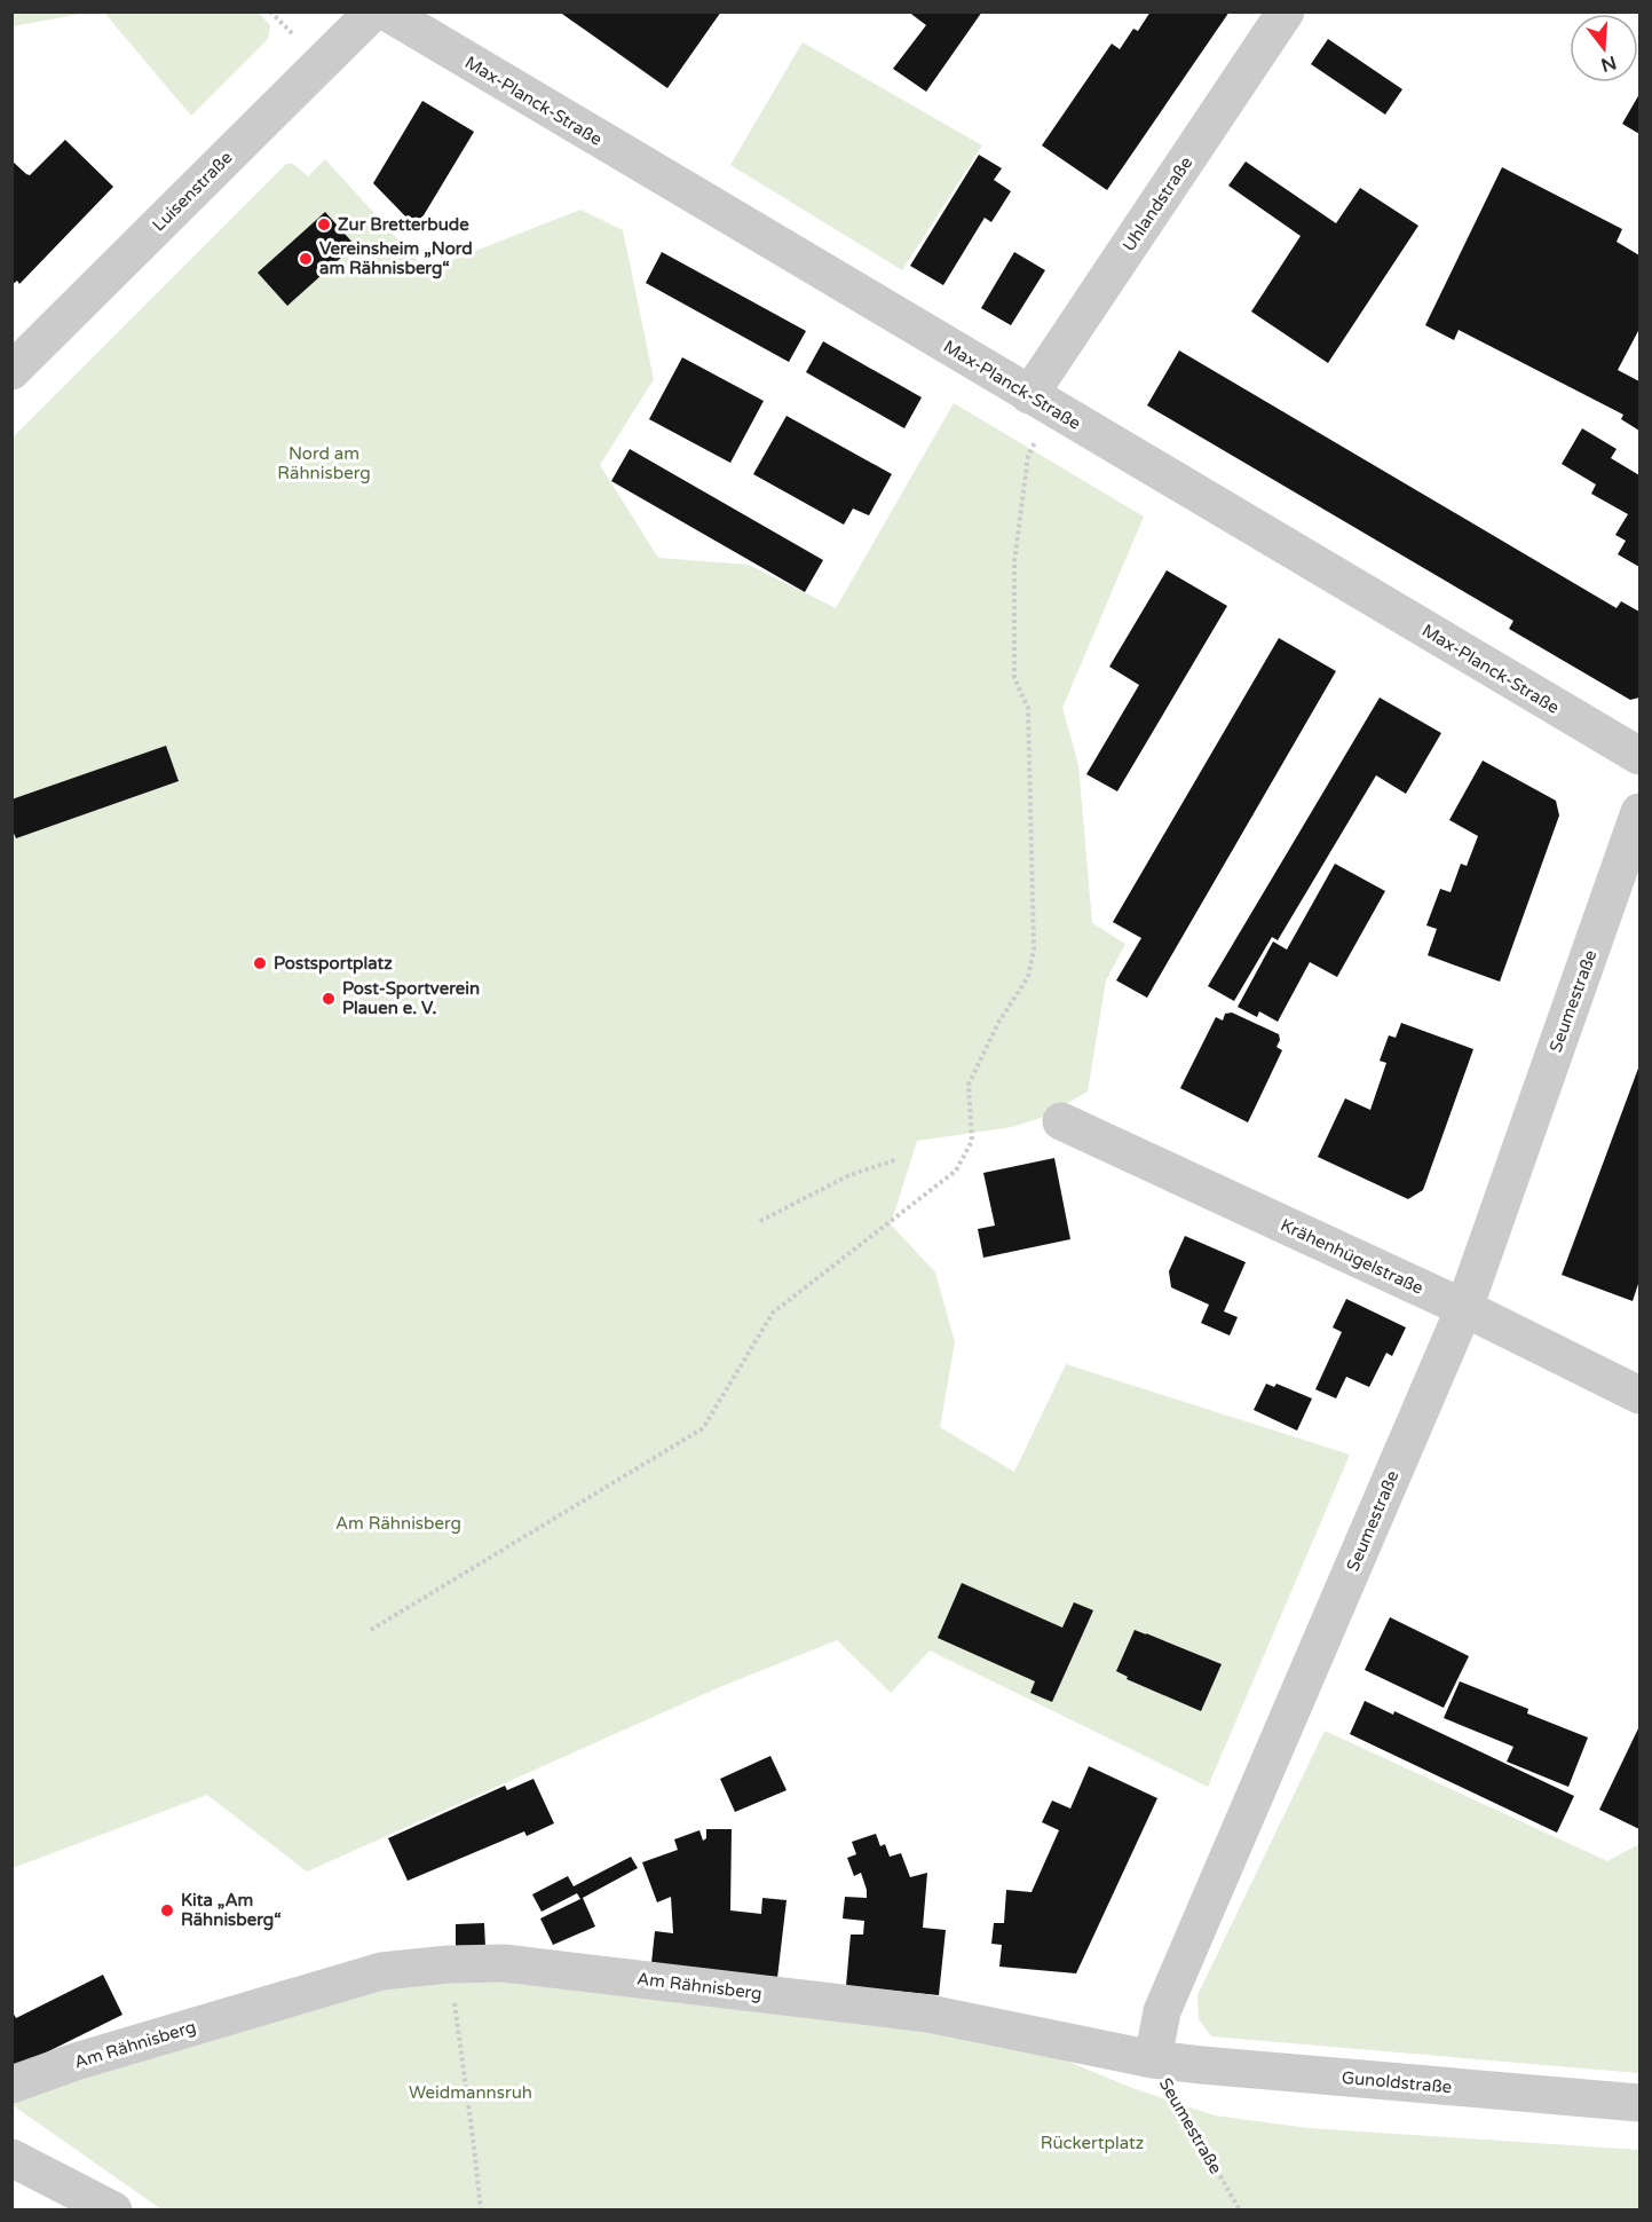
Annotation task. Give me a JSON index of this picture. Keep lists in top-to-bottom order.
{
  "streets": {
    "street": [
      "Max-Planck-Straße",
      "Luisenstraße",
      "Uhlandstraße",
      "Seumestraße",
      "Krähenhügelstraße",
      "Am Rähnisberg",
      "Gunoldstraße"
    ]
  },
  "crossings": [
    ["Max-Planck-Straße", "Uhlandstraße"],
    ["Seumestraße", "Krähenhügelstraße"],
    ["Seumestraße", "Am Rähnisberg"],
    ["Seumestraße", "Gunoldstraße"],
    ["Am Rähnisberg", "Gunoldstraße"]
  ],
  "parks": [
    "Nord am Rähnisberg",
    "Am Rähnisberg",
    "Weidmannsruh",
    "Rückertplatz"
  ],
  "places": [
    "Zur Bretterbude",
    "Vereinsheim „Nord am Rähnisberg“",
    "Postsportplatz",
    "Post-Sportverein Plauen e. V.",
    "Kita „Am Rähnisberg“"
  ],
  "north": "bottom"
}
